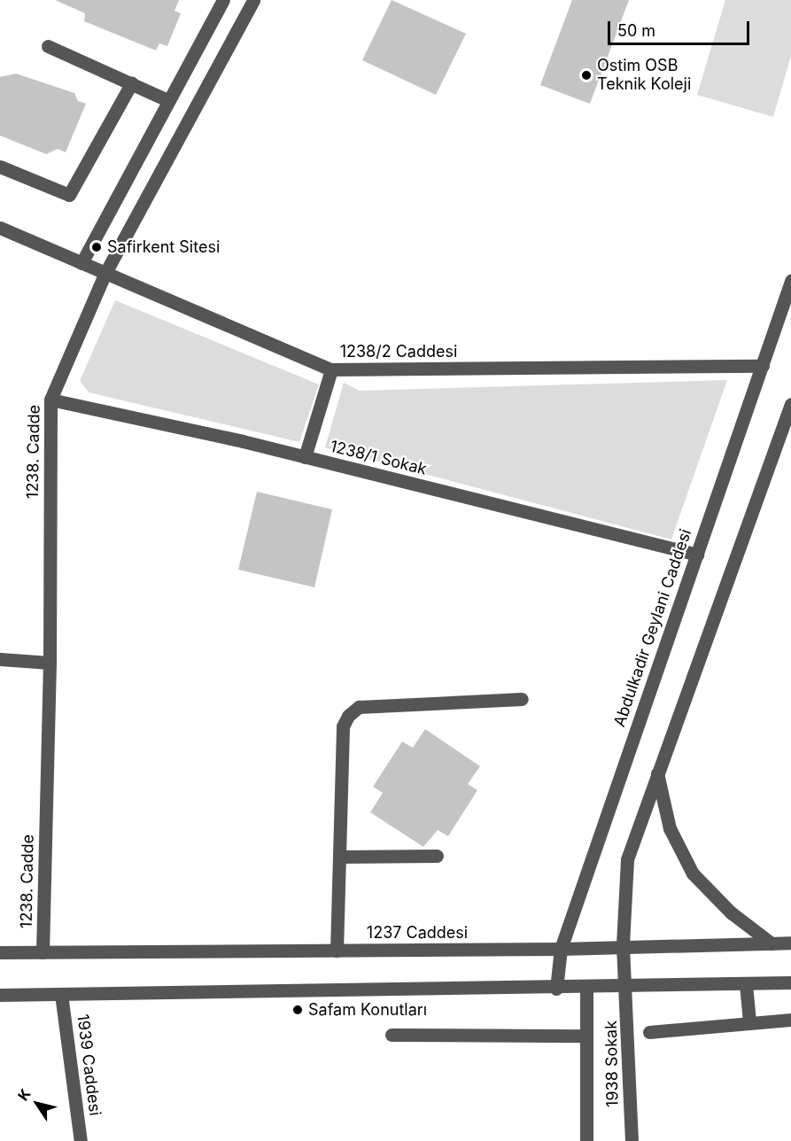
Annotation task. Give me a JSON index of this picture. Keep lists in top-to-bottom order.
{
  "streets": {
    "street": [
      "1238/2 Caddesi",
      "1238. Cadde",
      "1238/1 Sokak",
      "Abdulkadir Geylani Caddesi",
      "1237 Caddesi",
      "1938 Sokak",
      "1939 Caddesi"
    ]
  },
  "crossings": [
    ["1238/2 Caddesi", "1238. Cadde"],
    ["1238/2 Caddesi", "Abdulkadir Geylani Caddesi"],
    ["1238. Cadde", "1238/1 Sokak"],
    ["1238. Cadde", "1237 Caddesi"],
    ["1238/1 Sokak", "Abdulkadir Geylani Caddesi"],
    ["Abdulkadir Geylani Caddesi", "1237 Caddesi"]
  ],
  "places": ["Ostim OSB Teknik Koleji", "Safirkent Sitesi", "Safam Konutları"],
  "scale_bar": "50 m",
  "north": "top left"
}
